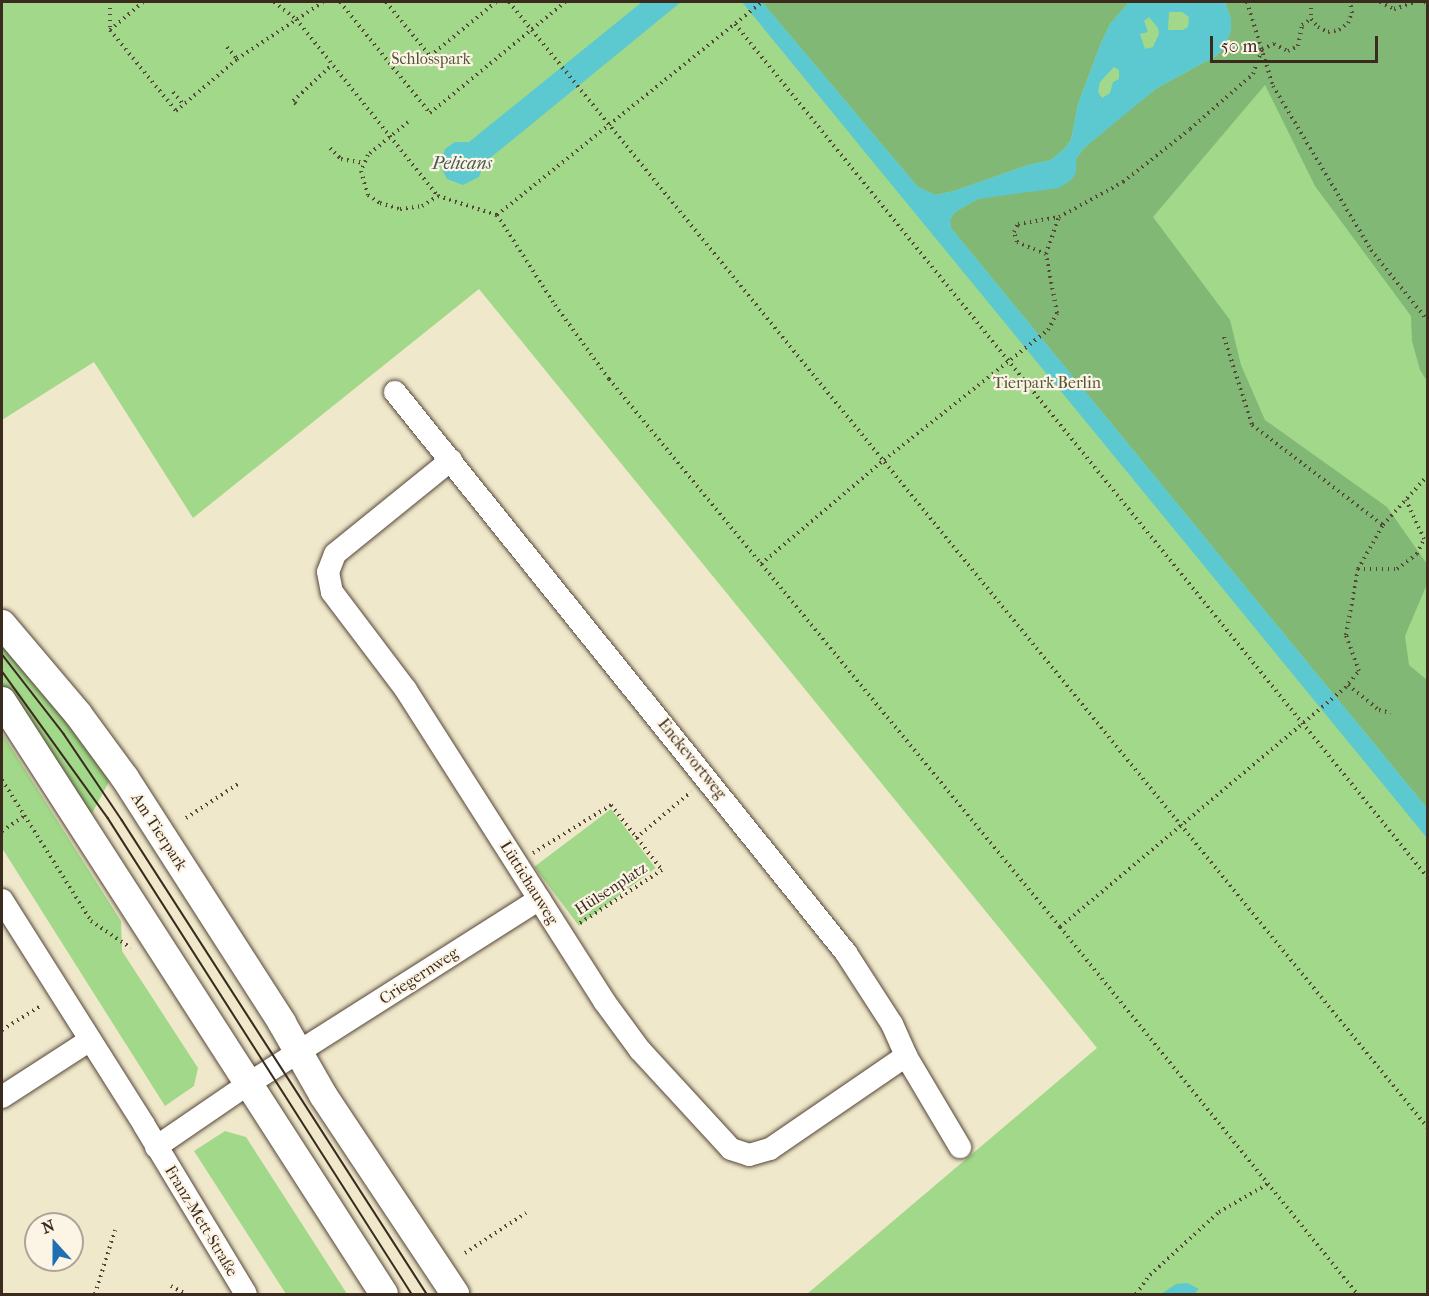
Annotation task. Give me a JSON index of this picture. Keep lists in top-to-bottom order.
{
  "streets": {
    "main road": ["Am Tierpark"],
    "street": [
      "Enckevortweg",
      "Lüttichauweg",
      "Criegernweg",
      "Franz-Mett-Straße"
    ],
    "path": ["Hülsenplatz"]
  },
  "crossings": [
    ["Enckevortweg", "Lüttichauweg"],
    ["Am Tierpark", "Criegernweg"],
    ["Lüttichauweg", "Hülsenplatz"],
    ["Lüttichauweg", "Criegernweg"]
  ],
  "water": ["Pelicans"],
  "parks": ["Schlosspark", "Tierpark Berlin"],
  "scale_bar": "50 m",
  "north": "top"
}
